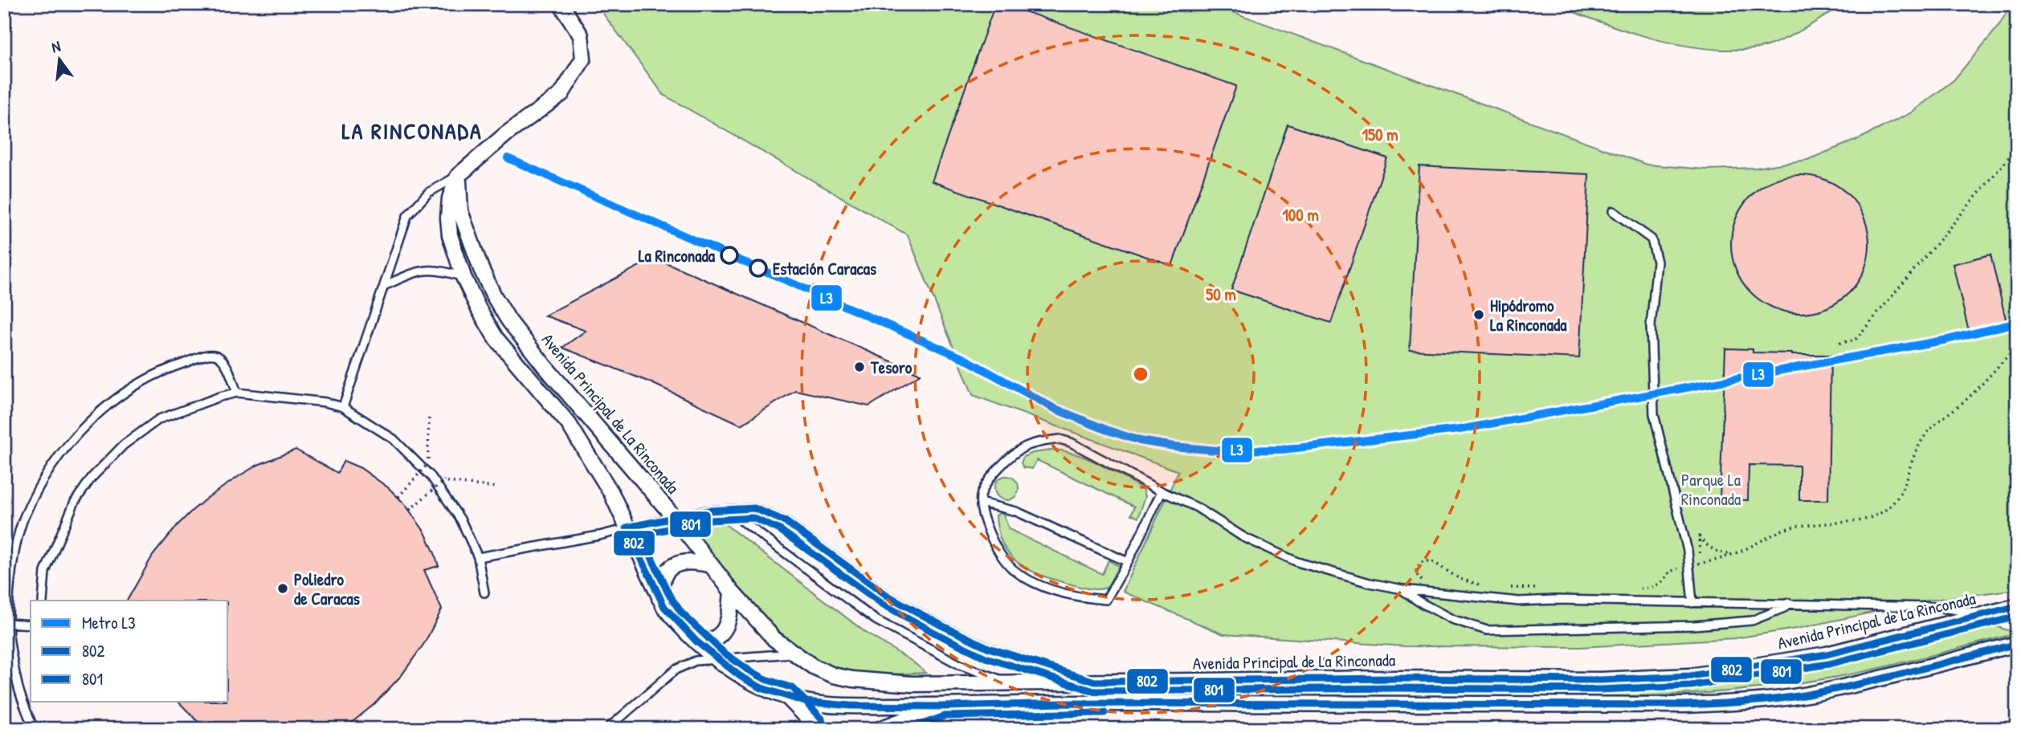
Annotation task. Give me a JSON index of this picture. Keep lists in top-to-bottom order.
{
  "streets": {
    "street": ["Avenida Principal de La Rinconada"]
  },
  "districts": ["LA RINCONADA"],
  "parks": ["Parque La Rinconada"],
  "places": [
    "La Rinconada",
    "Estación Caracas",
    "Hipódromo La Rinconada",
    "Tesoro",
    "Poliedro de Caracas"
  ],
  "lines": ["metro line L3", "transit line 802", "transit line 801"],
  "legend": ["Metro L3", "802", "801"],
  "north": "top",
  "rings": ["150 m", "100 m", "50 m"]
}
